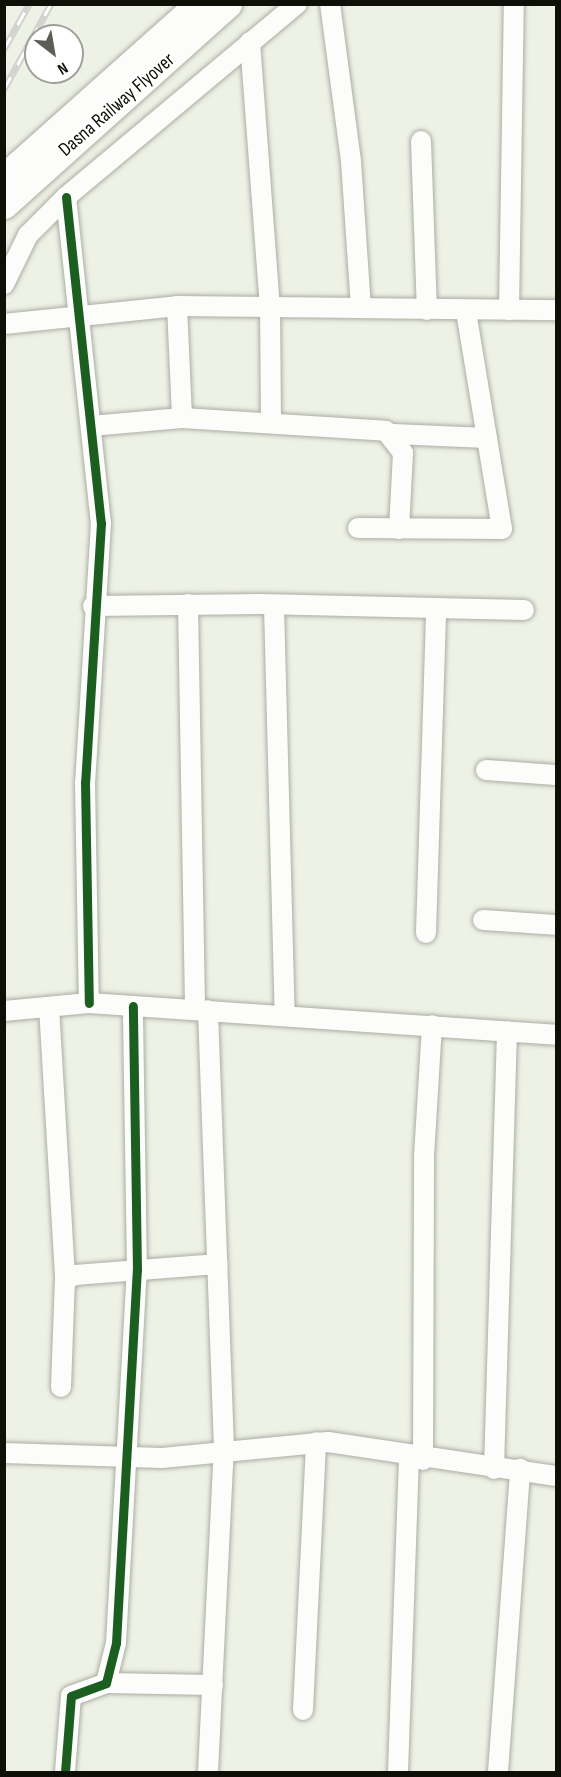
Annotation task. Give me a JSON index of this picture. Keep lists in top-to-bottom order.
{
  "streets": {
    "main road": ["Dasna Railway Flyover"]
  },
  "north": "bottom right"
}
